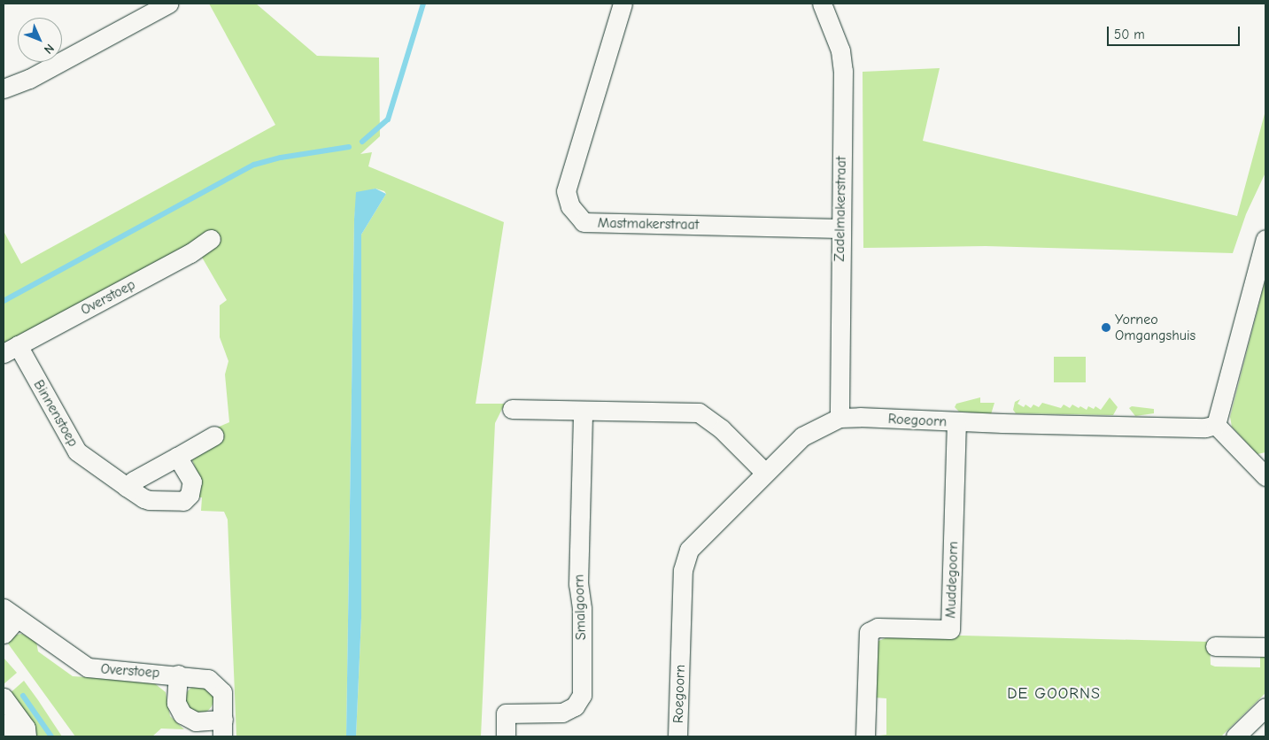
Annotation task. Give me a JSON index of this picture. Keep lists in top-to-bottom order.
{
  "streets": {
    "street": [
      "Zadelmakerstraat",
      "Mastmakerstraat",
      "Overstoep",
      "Binnenstoep",
      "Roegoorn",
      "Muddegoorn",
      "Smalgoorn"
    ]
  },
  "crossings": [
    ["Zadelmakerstraat", "Mastmakerstraat"],
    ["Zadelmakerstraat", "Roegoorn"],
    ["Overstoep", "Binnenstoep"],
    ["Roegoorn", "Muddegoorn"]
  ],
  "districts": ["DE GOORNS"],
  "places": ["Yorneo Omgangshuis"],
  "scale_bar": "50 m",
  "north": "bottom right"
}
